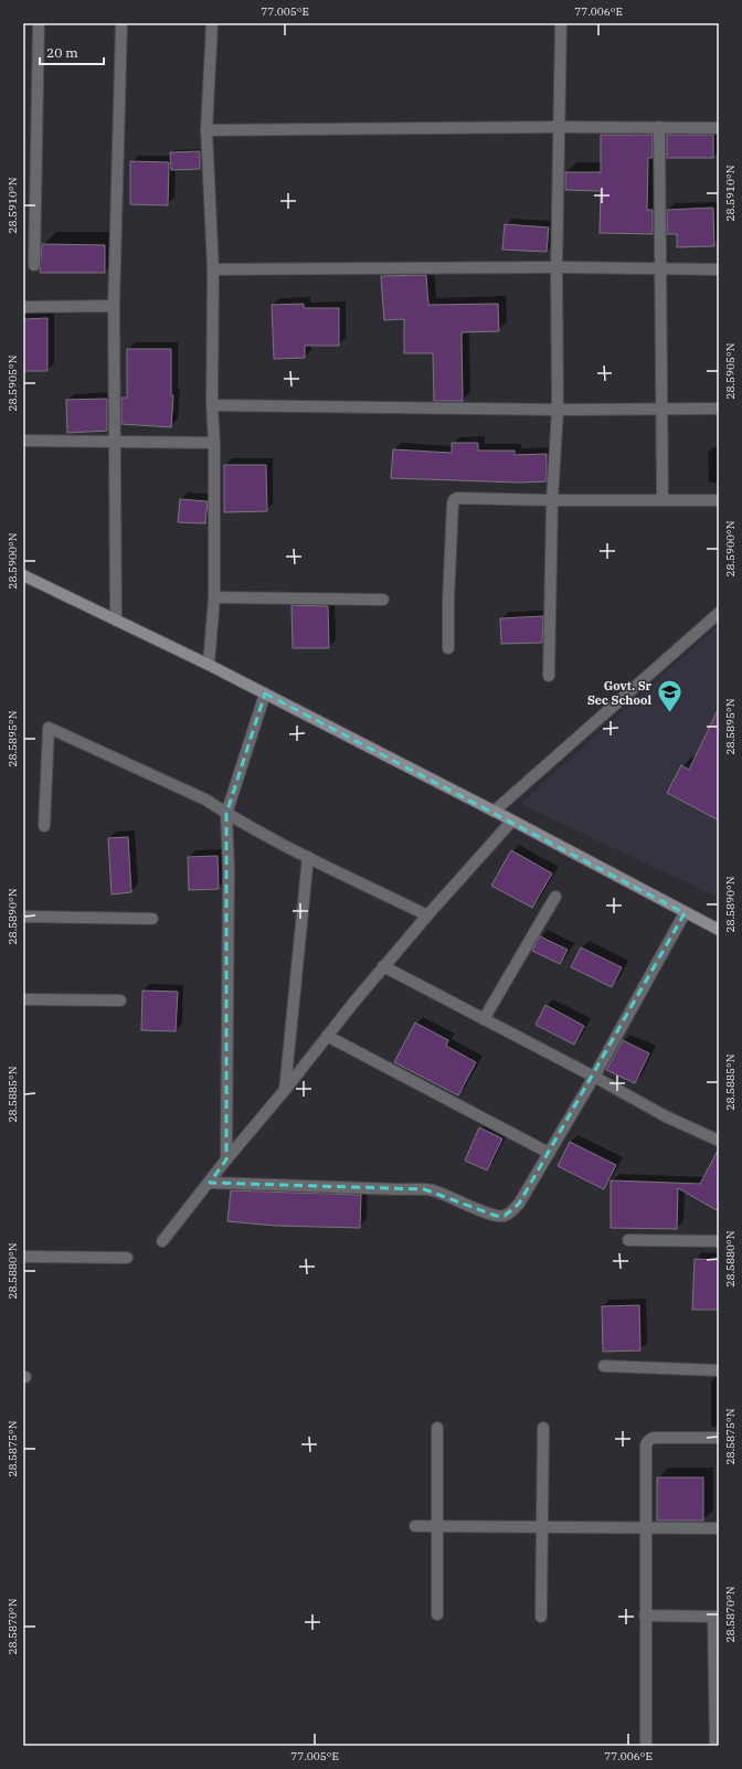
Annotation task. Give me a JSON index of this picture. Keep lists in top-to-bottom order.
{
  "places": {
    "school or university": ["Govt. Sr Sec School"]
  },
  "scale_bar": "20 m",
  "coordinates": [
    "77.005°E",
    "77.006°E",
    "28.5910°N",
    "28.5905°N",
    "28.5900°N",
    "28.5895°N",
    "28.5890°N",
    "28.5885°N",
    "28.5880°N",
    "28.5875°N",
    "28.5870°N"
  ]
}
